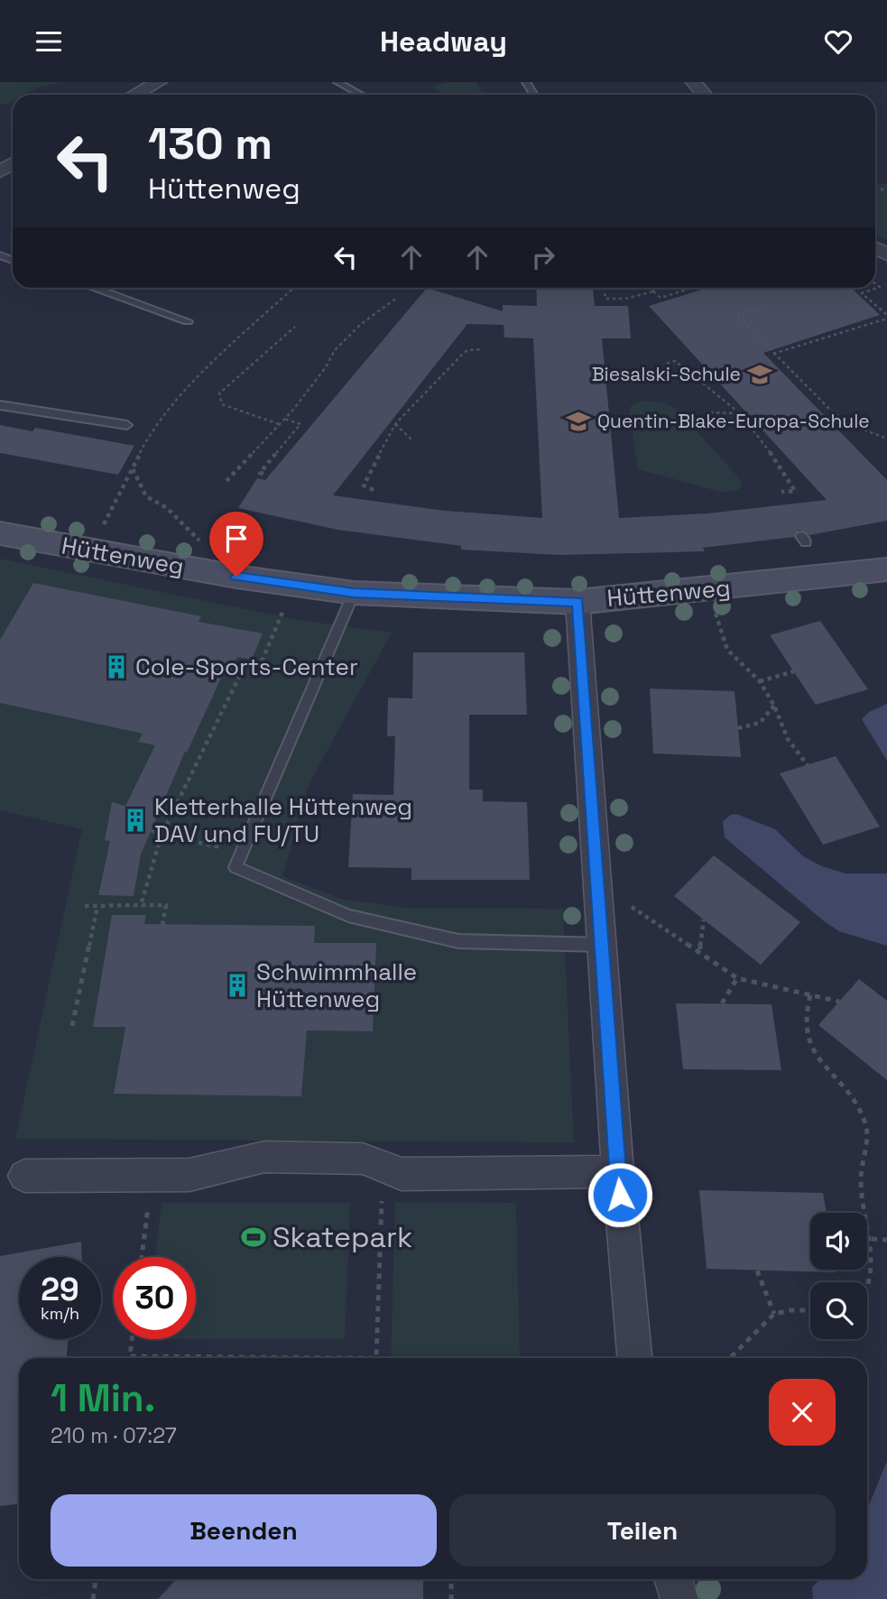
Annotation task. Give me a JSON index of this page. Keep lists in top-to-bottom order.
{
  "streets": {
    "main road": ["Hüttenweg"]
  },
  "places": {
    "school or university": ["Biesalski-Schule", "Quentin-Blake-Europa-Schule"],
    "building": ["Cole-Sports-Center", "Kletterhalle Hüttenweg DAV und FU/TU", "Schwimmhalle Hüttenweg"],
    "sports": ["Skatepark"]
  },
  "page": {
    "header": "Headway",
    "turn": ["130 m", "Hüttenweg"],
    "speed": "29 km/h",
    "limit": "30",
    "heading": ["1 Min.", "210 m · 07:27"],
    "buttons": ["Beenden", "Teilen"]
  }
}
